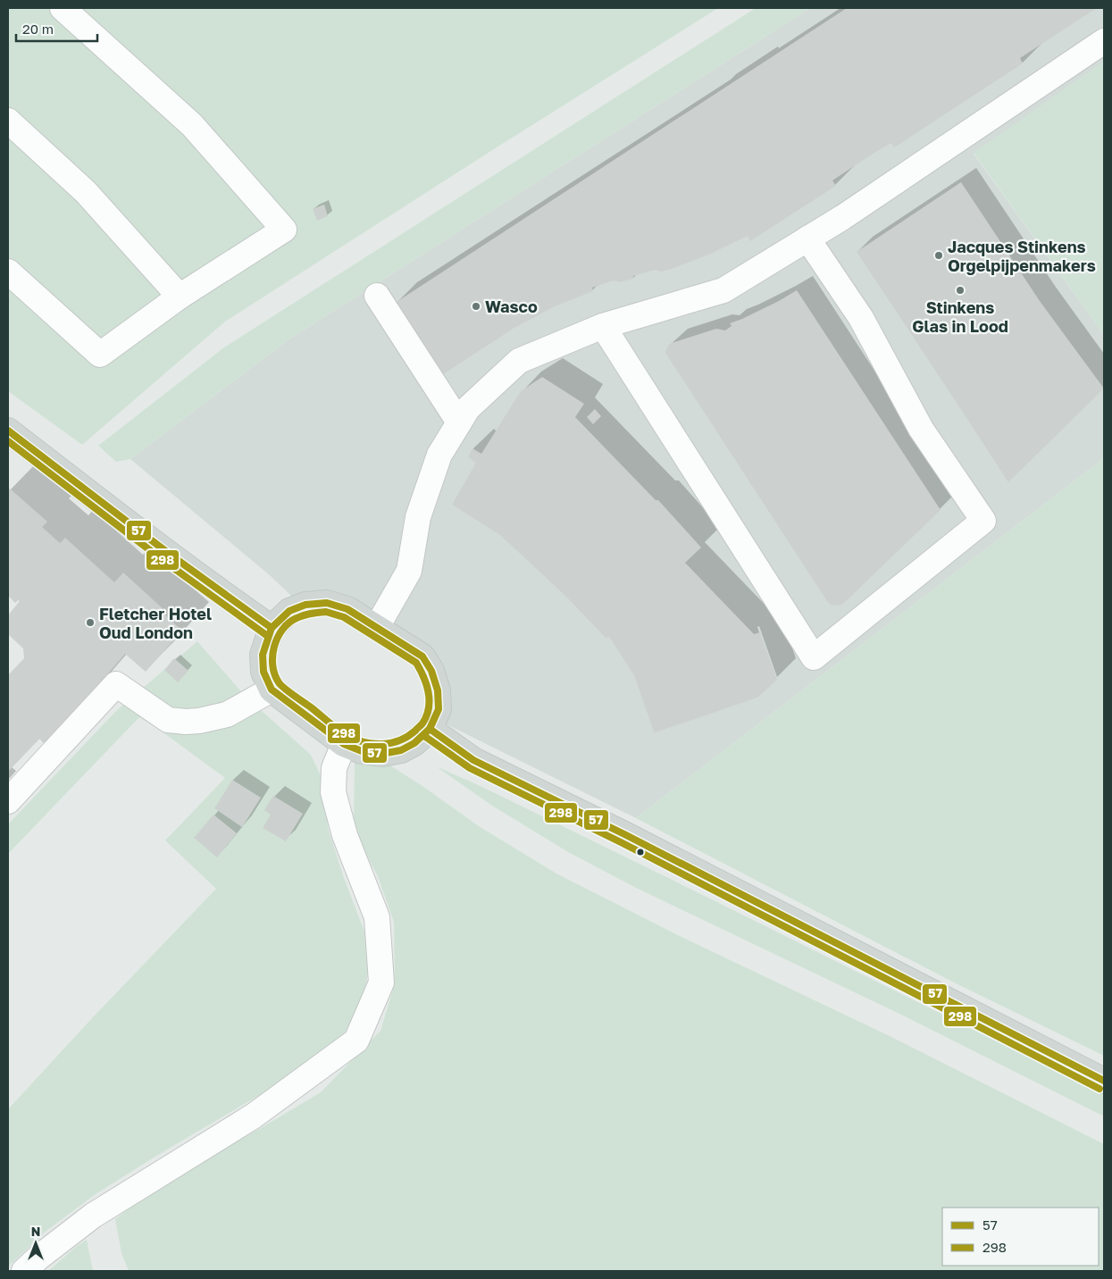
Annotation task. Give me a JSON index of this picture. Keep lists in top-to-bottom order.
{
  "places": [
    "Jacques Stinkens Orgelpijpenmakers",
    "Stinkens Glas in Lood",
    "Wasco",
    "Fletcher Hotel Oud London"
  ],
  "lines": ["transit line 57", "transit line 298"],
  "legend": ["57", "298"],
  "scale_bar": "20 m",
  "north": "top"
}
